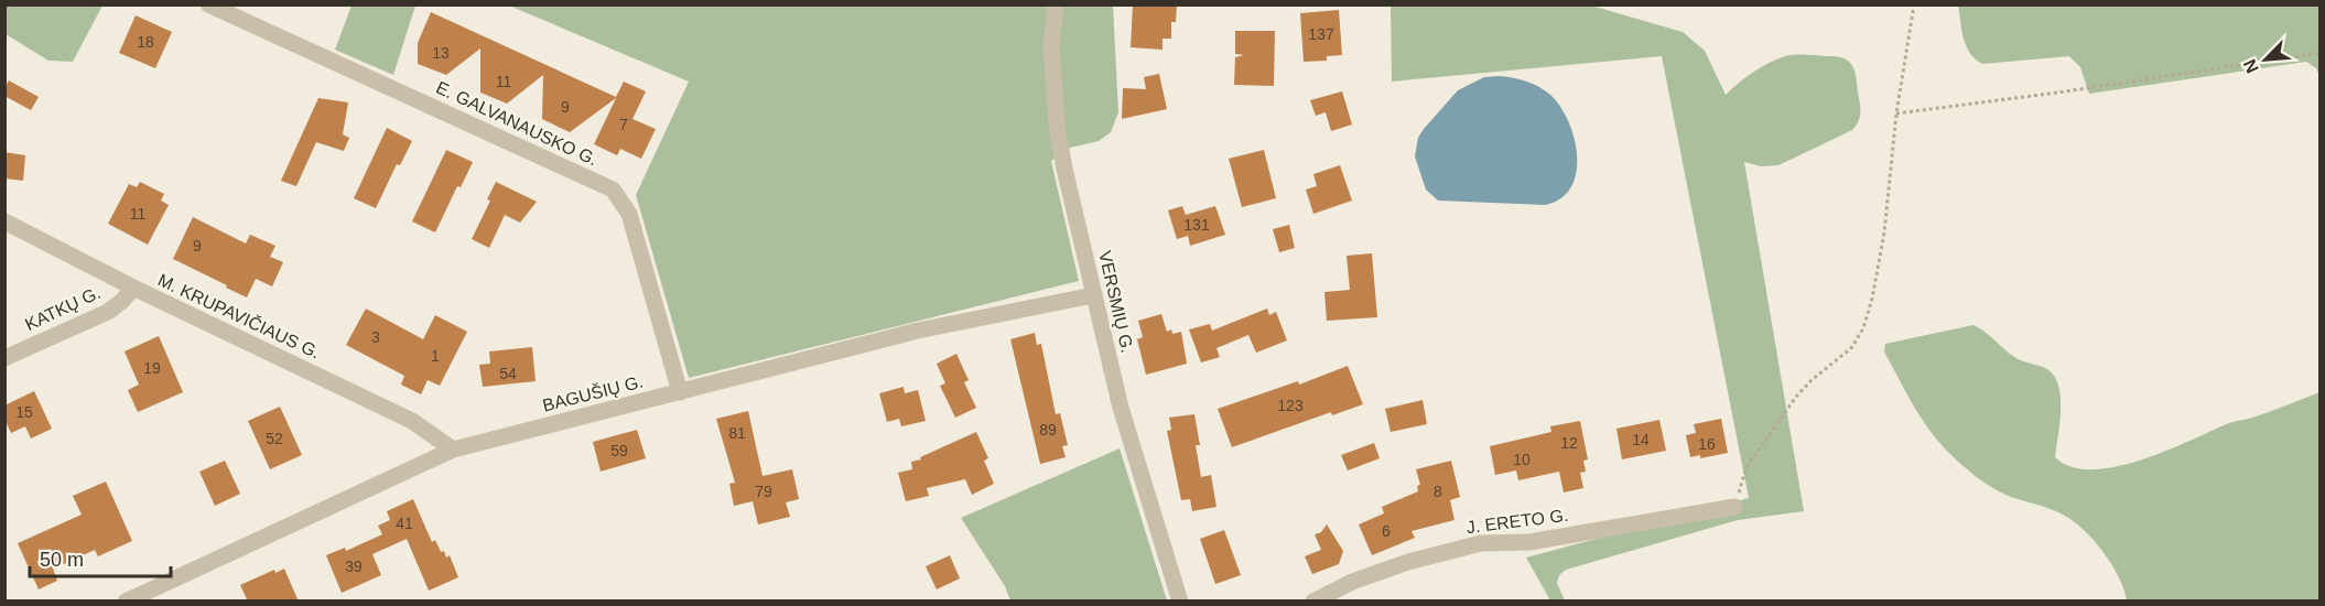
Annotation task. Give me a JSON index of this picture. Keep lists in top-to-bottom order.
{
  "streets": {
    "street": [
      "E. GALVANAUSKO G.",
      "VERSMIŲ G.",
      "KATKŲ G.",
      "M. KRUPAVIČIAUS G.",
      "BAGUŠIŲ G.",
      "J. ERETO G."
    ]
  },
  "crossings": [
    ["E. GALVANAUSKO G.", "BAGUŠIŲ G."],
    ["VERSMIŲ G.", "BAGUŠIŲ G."],
    ["KATKŲ G.", "M. KRUPAVIČIAUS G."],
    ["M. KRUPAVIČIAUS G.", "BAGUŠIŲ G."]
  ],
  "house_numbers": [
    "137",
    "18",
    "13",
    "11",
    "9",
    "7",
    "11",
    "131",
    "9",
    "3",
    "1",
    "19",
    "54",
    "123",
    "15",
    "89",
    "81",
    "52",
    "14",
    "12",
    "16",
    "59",
    "10",
    "79",
    "8",
    "41",
    "6",
    "39"
  ],
  "scale_bar": "50 m",
  "north": "bottom left"
}
